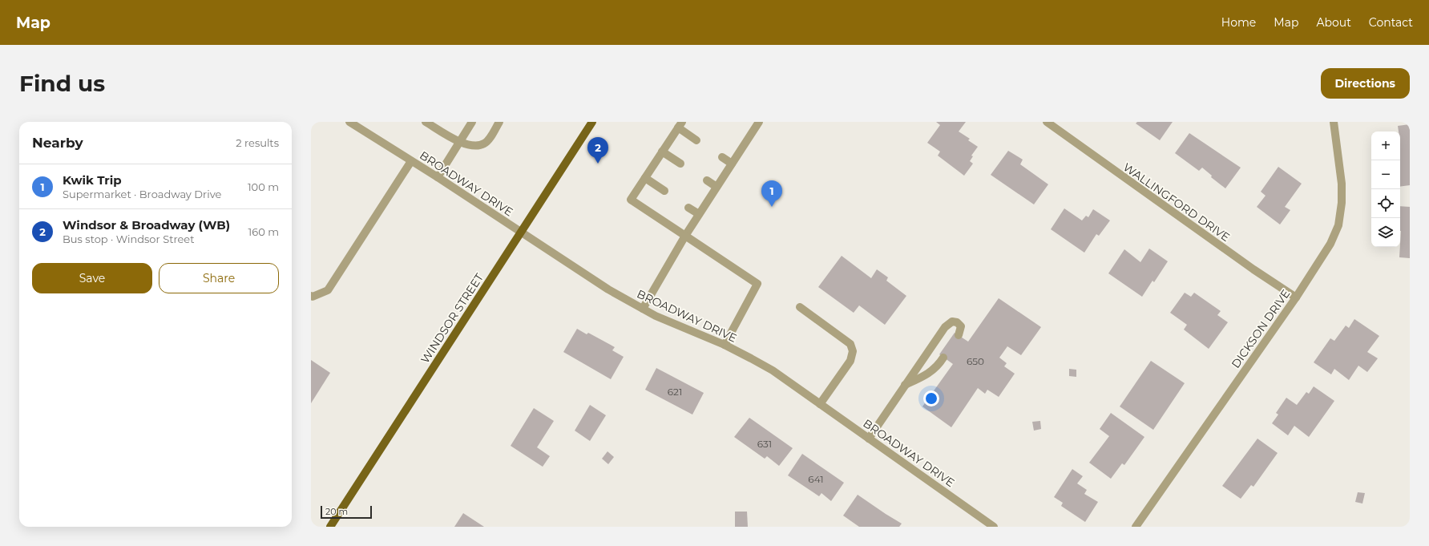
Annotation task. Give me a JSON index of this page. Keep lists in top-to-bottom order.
{
  "streets": {
    "main road": ["WINDSOR STREET"],
    "street": ["BROADWAY DRIVE", "WALLINGFORD DRIVE", "DICKSON DRIVE"]
  },
  "crossings": [
    ["BROADWAY DRIVE", "WINDSOR STREET"],
    ["WALLINGFORD DRIVE", "DICKSON DRIVE"]
  ],
  "house_numbers": [
    "650",
    "621",
    "631",
    "641"
  ],
  "scale_bar": "20 m",
  "page": {
    "header": "Map",
    "nav": [
      "Home",
      "Map",
      "About",
      "Contact"
    ],
    "buttons": [
      "Directions",
      ["Save", "Share"]
    ],
    "title": "Find us",
    "heading": ["Nearby", "2 results"],
    "map_buttons": ["+", "−"],
    "pins": ["2", "1"],
    "list": [
      {
        "mark": "1",
        "name": "Kwik Trip",
        "note": "Supermarket · Broadway Drive",
        "value": "100 m"
      },
      {
        "mark": "2",
        "name": "Windsor & Broadway (WB)",
        "note": "Bus stop · Windsor Street",
        "value": "160 m"
      }
    ],
    "scale": "20 m"
  }
}
